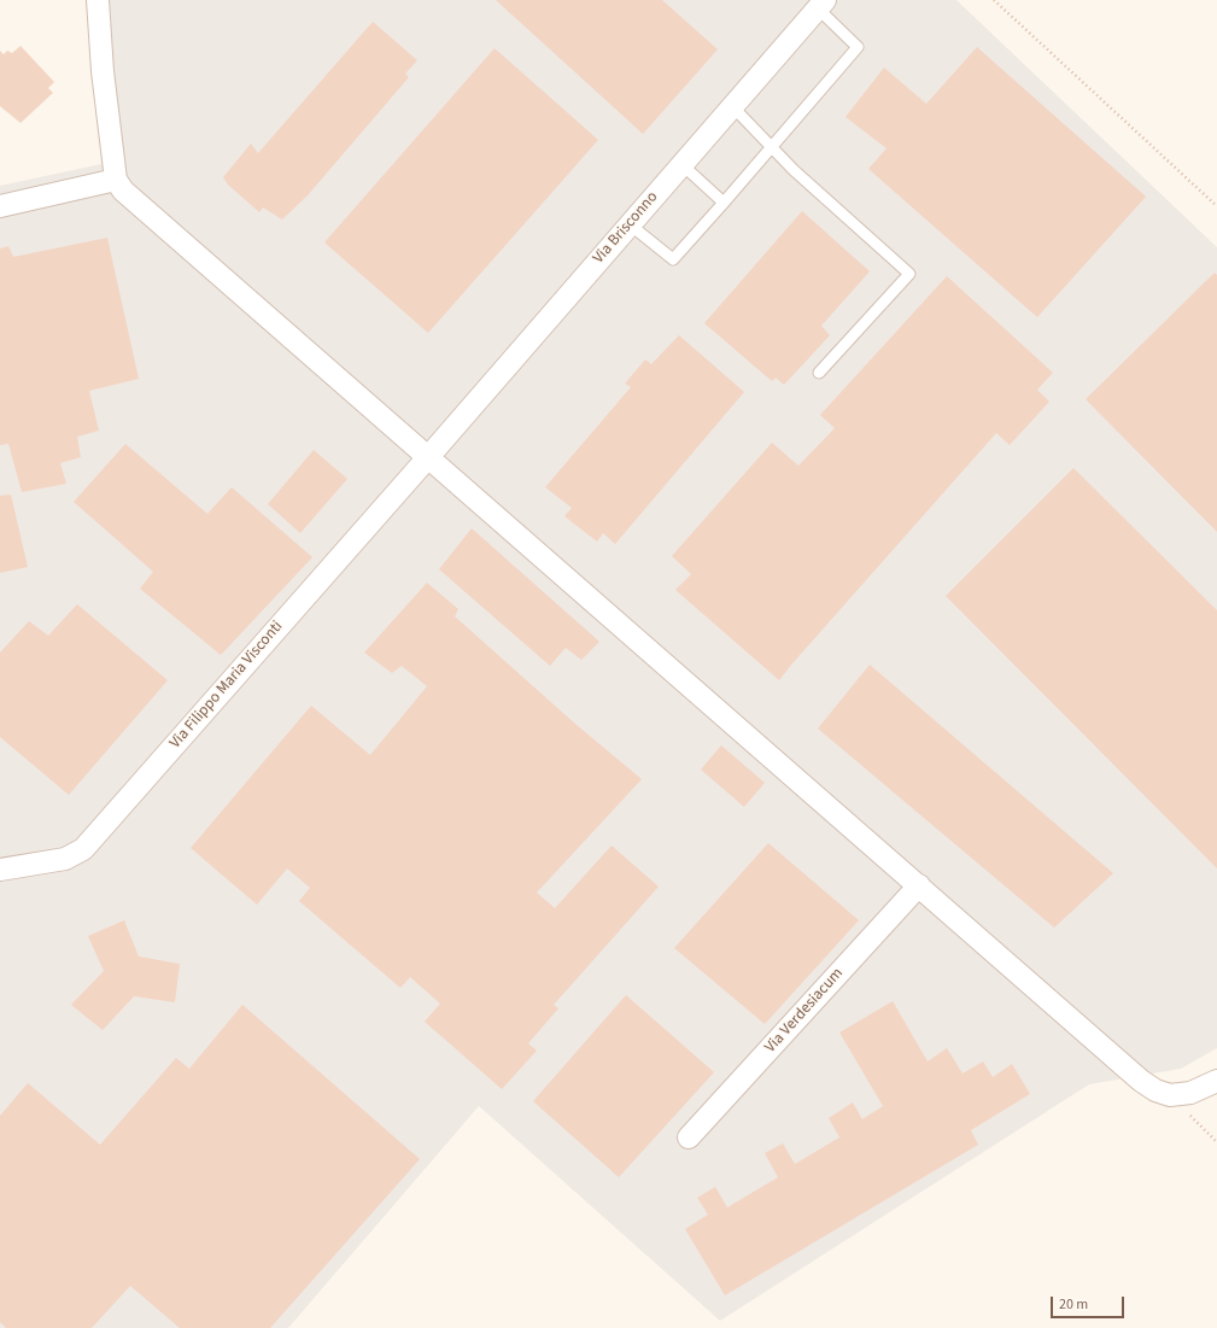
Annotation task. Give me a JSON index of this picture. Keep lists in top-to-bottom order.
{
  "streets": {
    "street": ["Via Brisconno", "Via Filippo Maria Visconti", "Via Verdesiacum"]
  },
  "crossings": [
    ["Via Brisconno", "Via Filippo Maria Visconti"]
  ],
  "scale_bar": "20 m"
}
